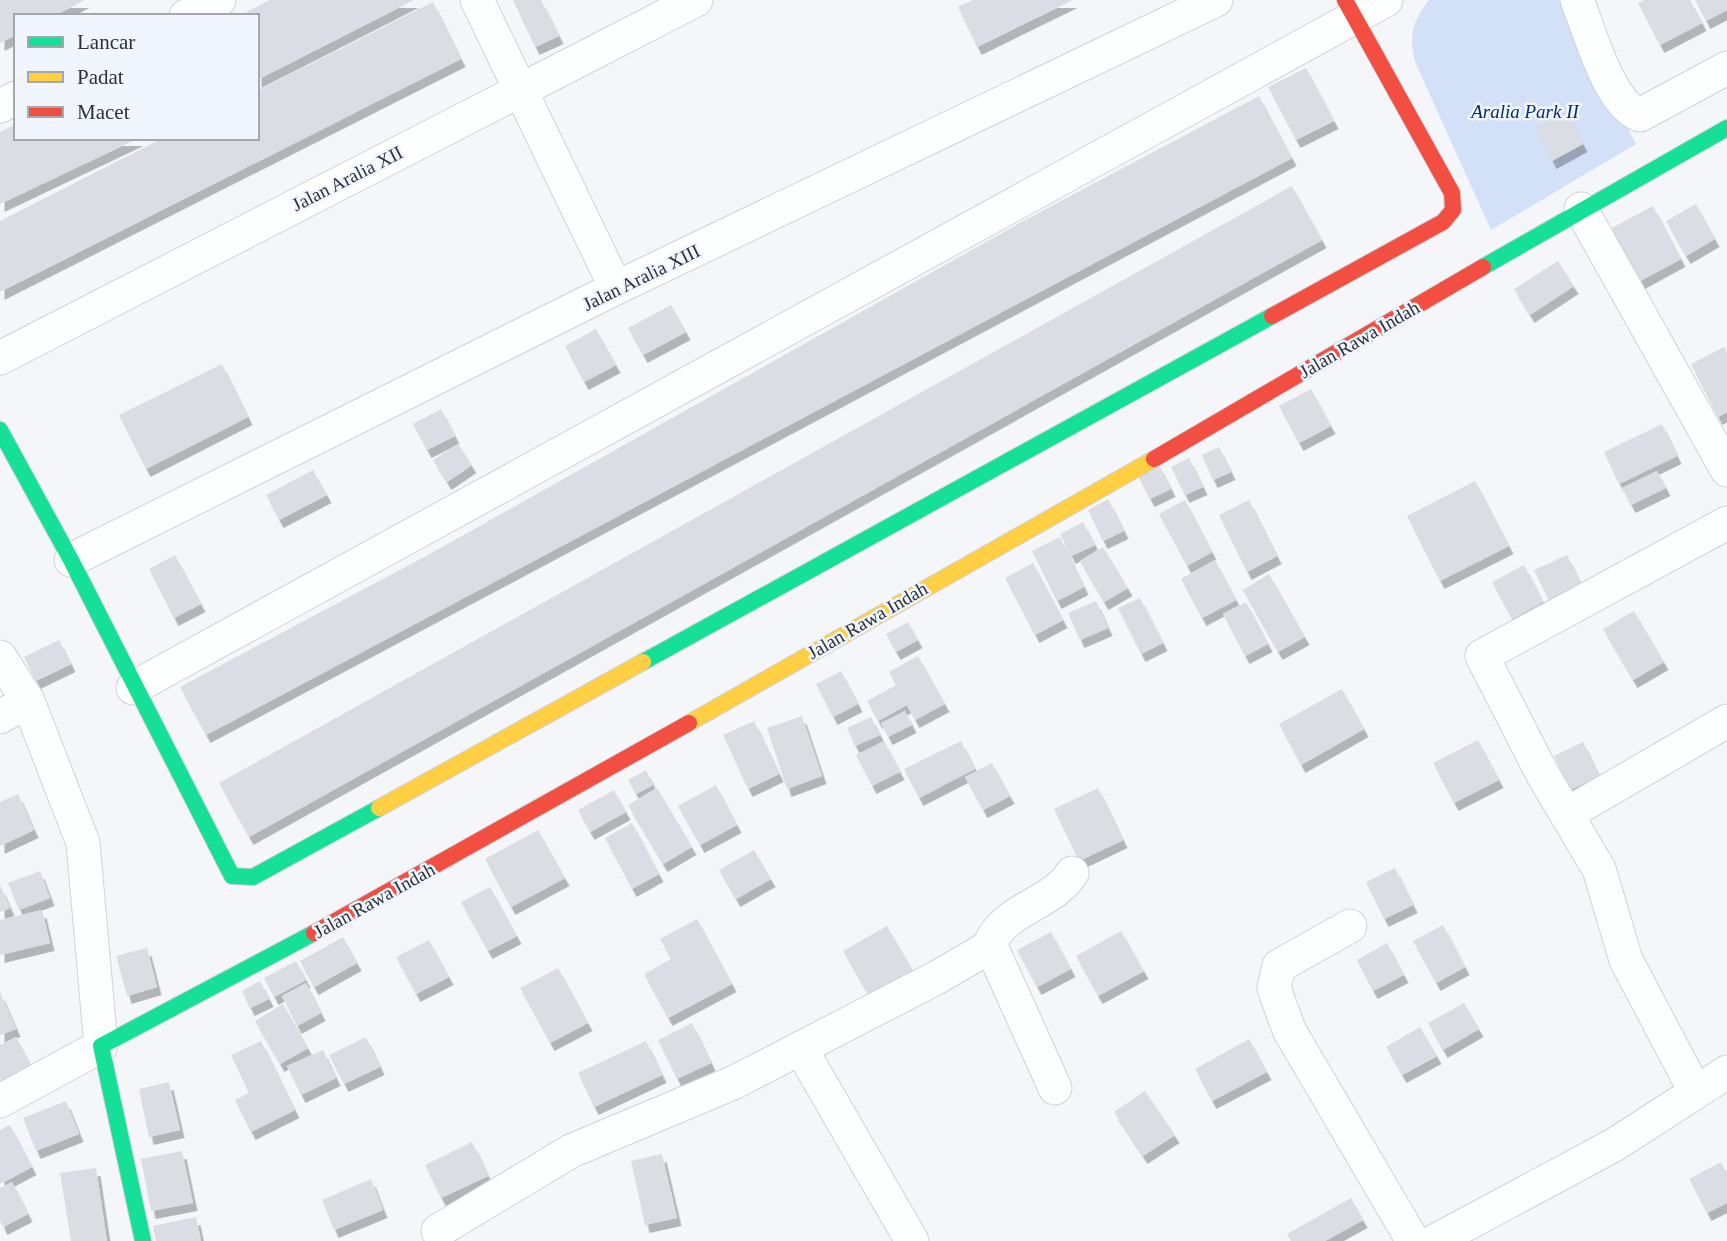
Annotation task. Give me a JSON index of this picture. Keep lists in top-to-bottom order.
{
  "streets": {
    "street": ["Jalan Aralia XII", "Jalan Aralia XIII", "Jalan Rawa Indah"]
  },
  "parks": ["Aralia Park II"],
  "legend": ["Lancar", "Padat", "Macet"]
}
